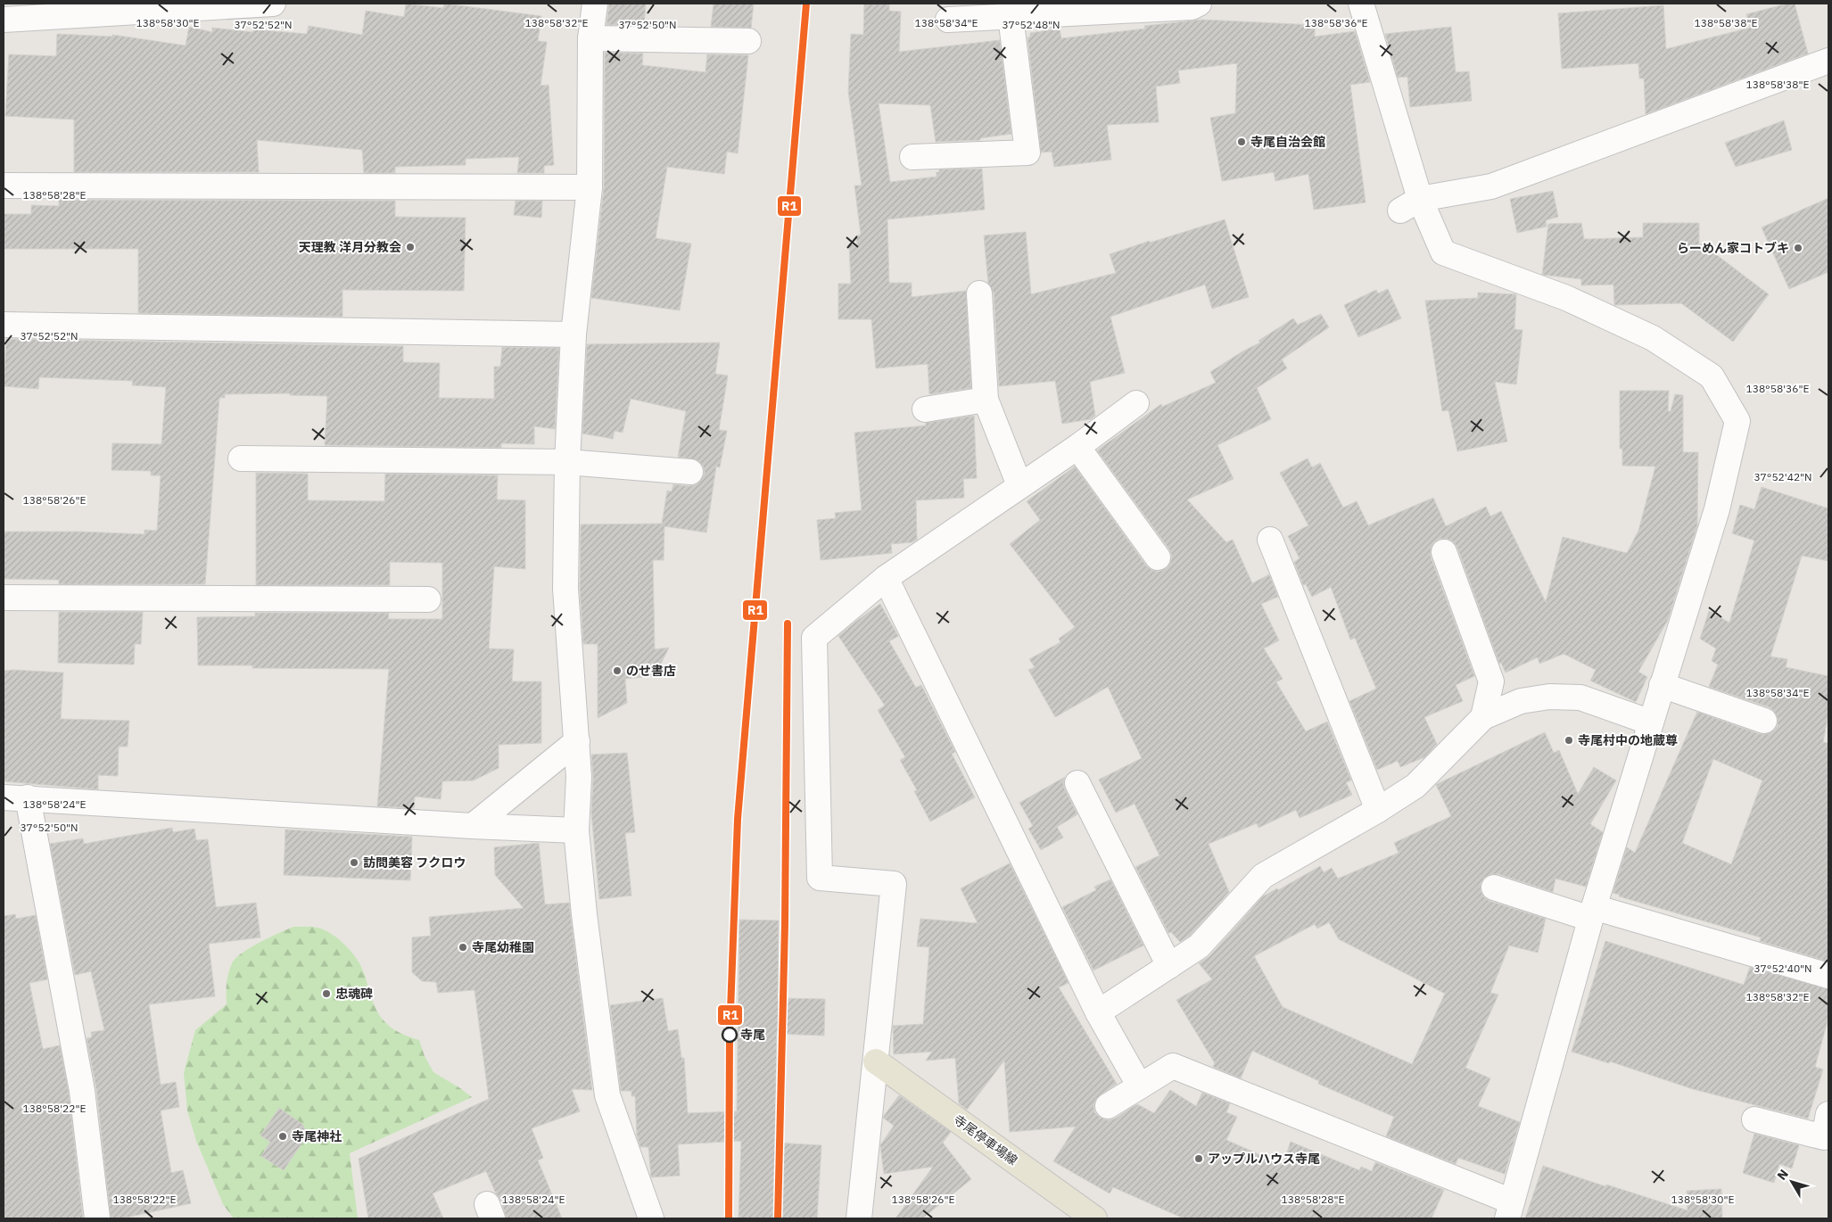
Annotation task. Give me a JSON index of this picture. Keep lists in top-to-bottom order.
{
  "streets": {
    "main road": ["寺尾停車場線"]
  },
  "places": [
    "寺尾自治会館",
    "天理教 洋月分教会",
    "らーめん家コトブキ",
    "のせ書店",
    "寺尾村中の地蔵尊",
    "訪問美容 フクロウ",
    "寺尾幼稚園",
    "忠魂碑",
    "寺尾",
    "寺尾神社",
    "アップルハウス寺尾"
  ],
  "lines": ["transit line R1"],
  "north": "top left",
  "coordinates": [
    "138°58'30\"E",
    "138°58'32\"E",
    "138°58'34\"E",
    "138°58'36\"E",
    "138°58'38\"E",
    "37°52'52\"N",
    "37°52'50\"N",
    "37°52'48\"N",
    "138°58'28\"E",
    "37°52'42\"N",
    "138°58'26\"E",
    "138°58'24\"E",
    "37°52'40\"N",
    "138°58'22\"E"
  ]
}
